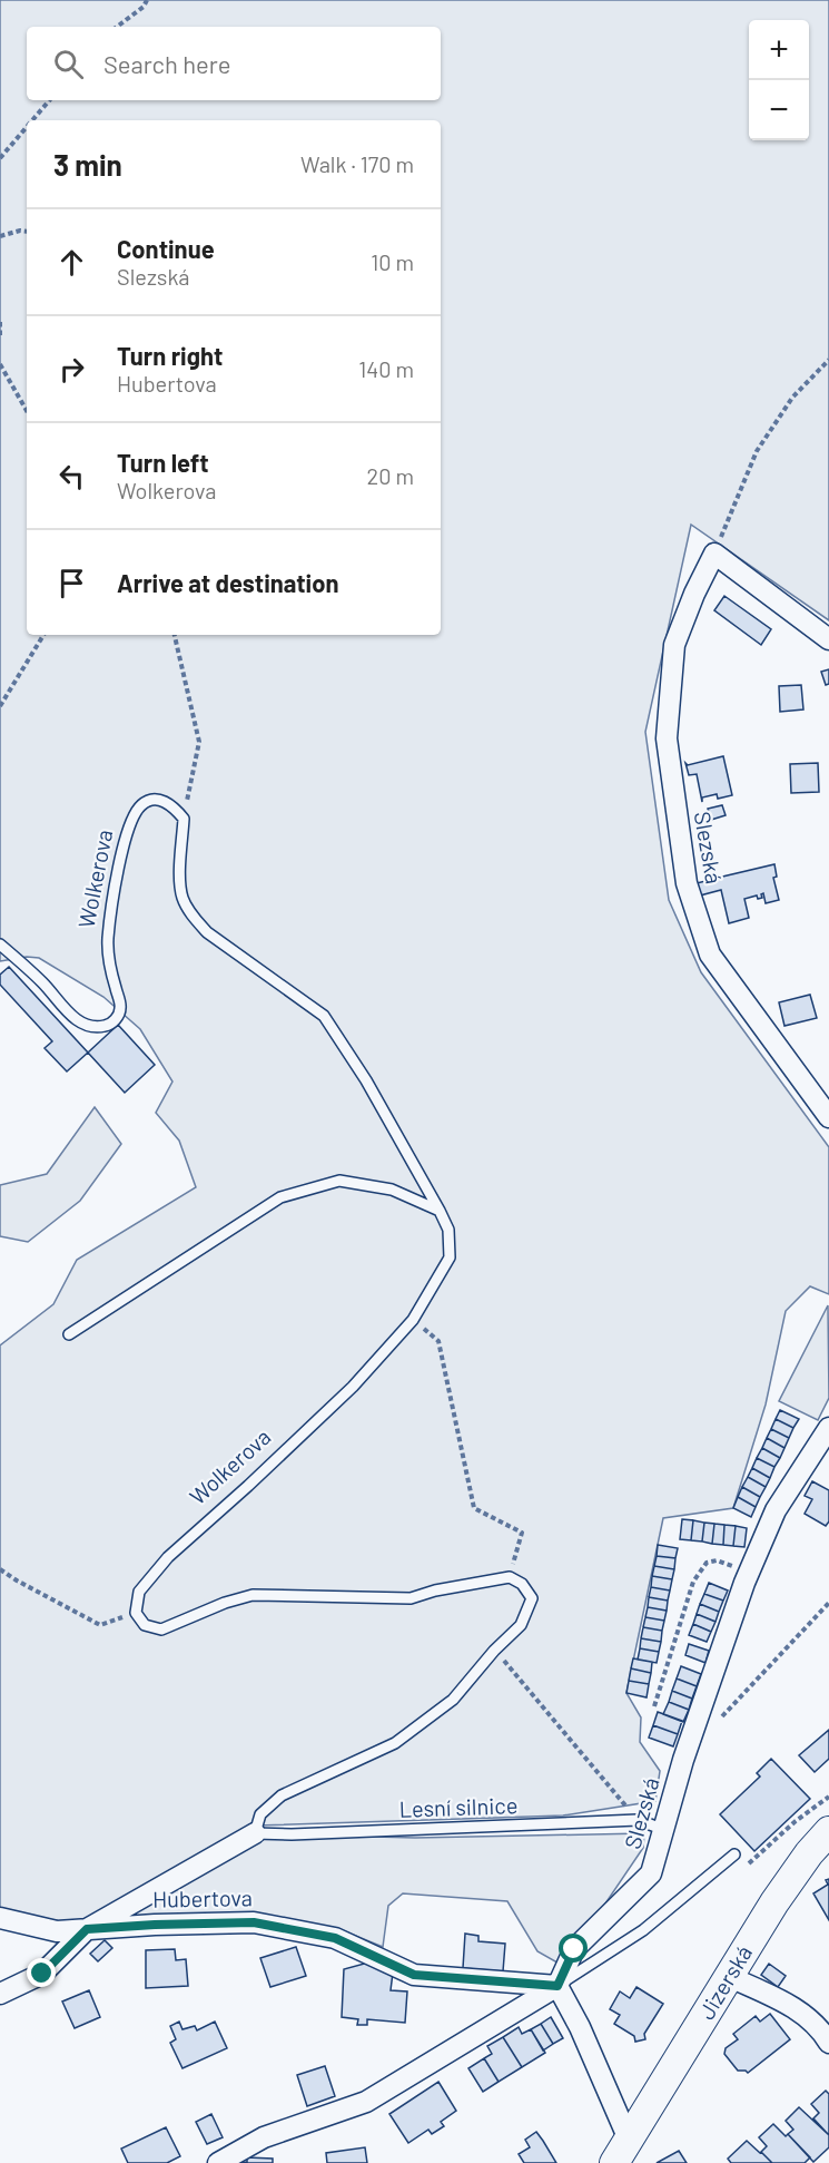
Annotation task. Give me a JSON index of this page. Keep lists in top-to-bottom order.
{
  "streets": {
    "street": ["Slezská", "Hubertova", "Jizerská"],
    "lane": ["Wolkerova", "Lesní silnice"]
  },
  "crossings": [
    ["Slezská", "Lesní silnice"],
    ["Slezská", "Hubertova"],
    ["Slezská", "Jizerská"],
    ["Hubertova", "Jizerská"]
  ],
  "page": {
    "map_buttons": ["+", "−"],
    "search": "Search here",
    "heading": ["3 min", "Walk · 170 m"],
    "list": [
      ["Continue", "Slezská", "10 m"],
      ["Turn right", "Hubertova", "140 m"],
      ["Turn left", "Wolkerova", "20 m"],
      "Arrive at destination"
    ]
  }
}
